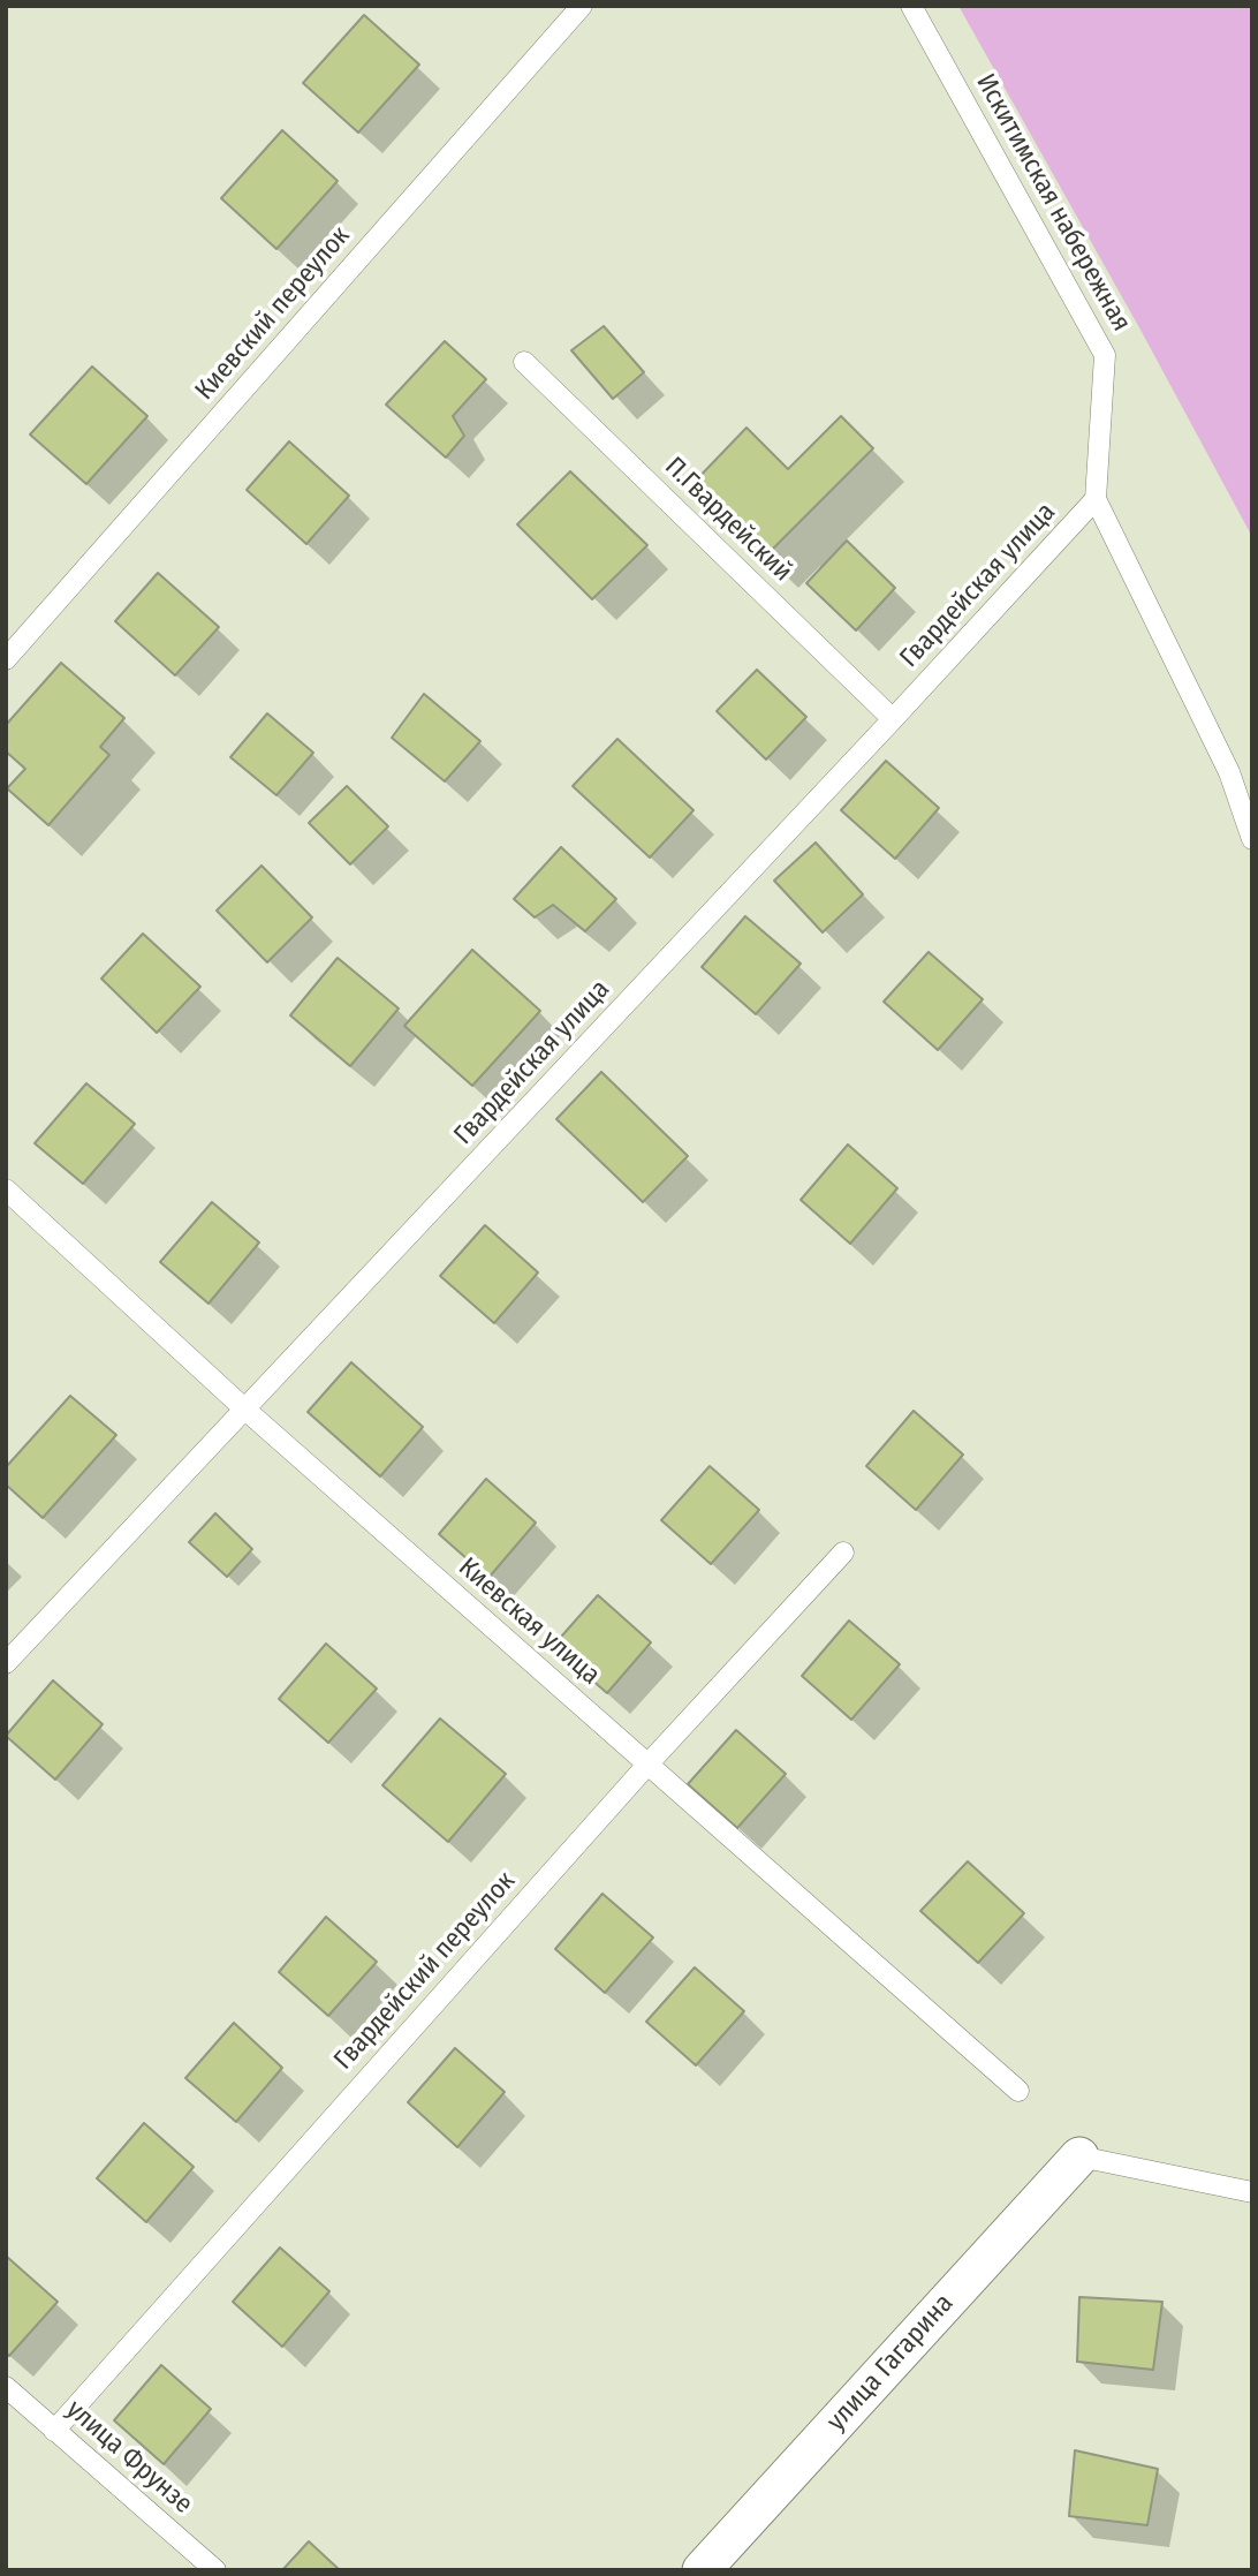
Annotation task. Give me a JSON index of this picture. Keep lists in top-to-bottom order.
{
  "streets": {
    "street": ["улица Гагарина"],
    "lane": [
      "Искитимская набережная",
      "Киевский переулок",
      "П.Гвардейский",
      "Гвардейская улица",
      "Киевская улица",
      "Гвардейский переулок",
      "улица Фрунзе"
    ]
  },
  "crossings": [
    ["Искитимская набережная", "Гвардейская улица"],
    ["П.Гвардейский", "Гвардейская улица"],
    ["Гвардейская улица", "Киевская улица"],
    ["Киевская улица", "Гвардейский переулок"],
    ["Гвардейский переулок", "улица Фрунзе"]
  ]
}
